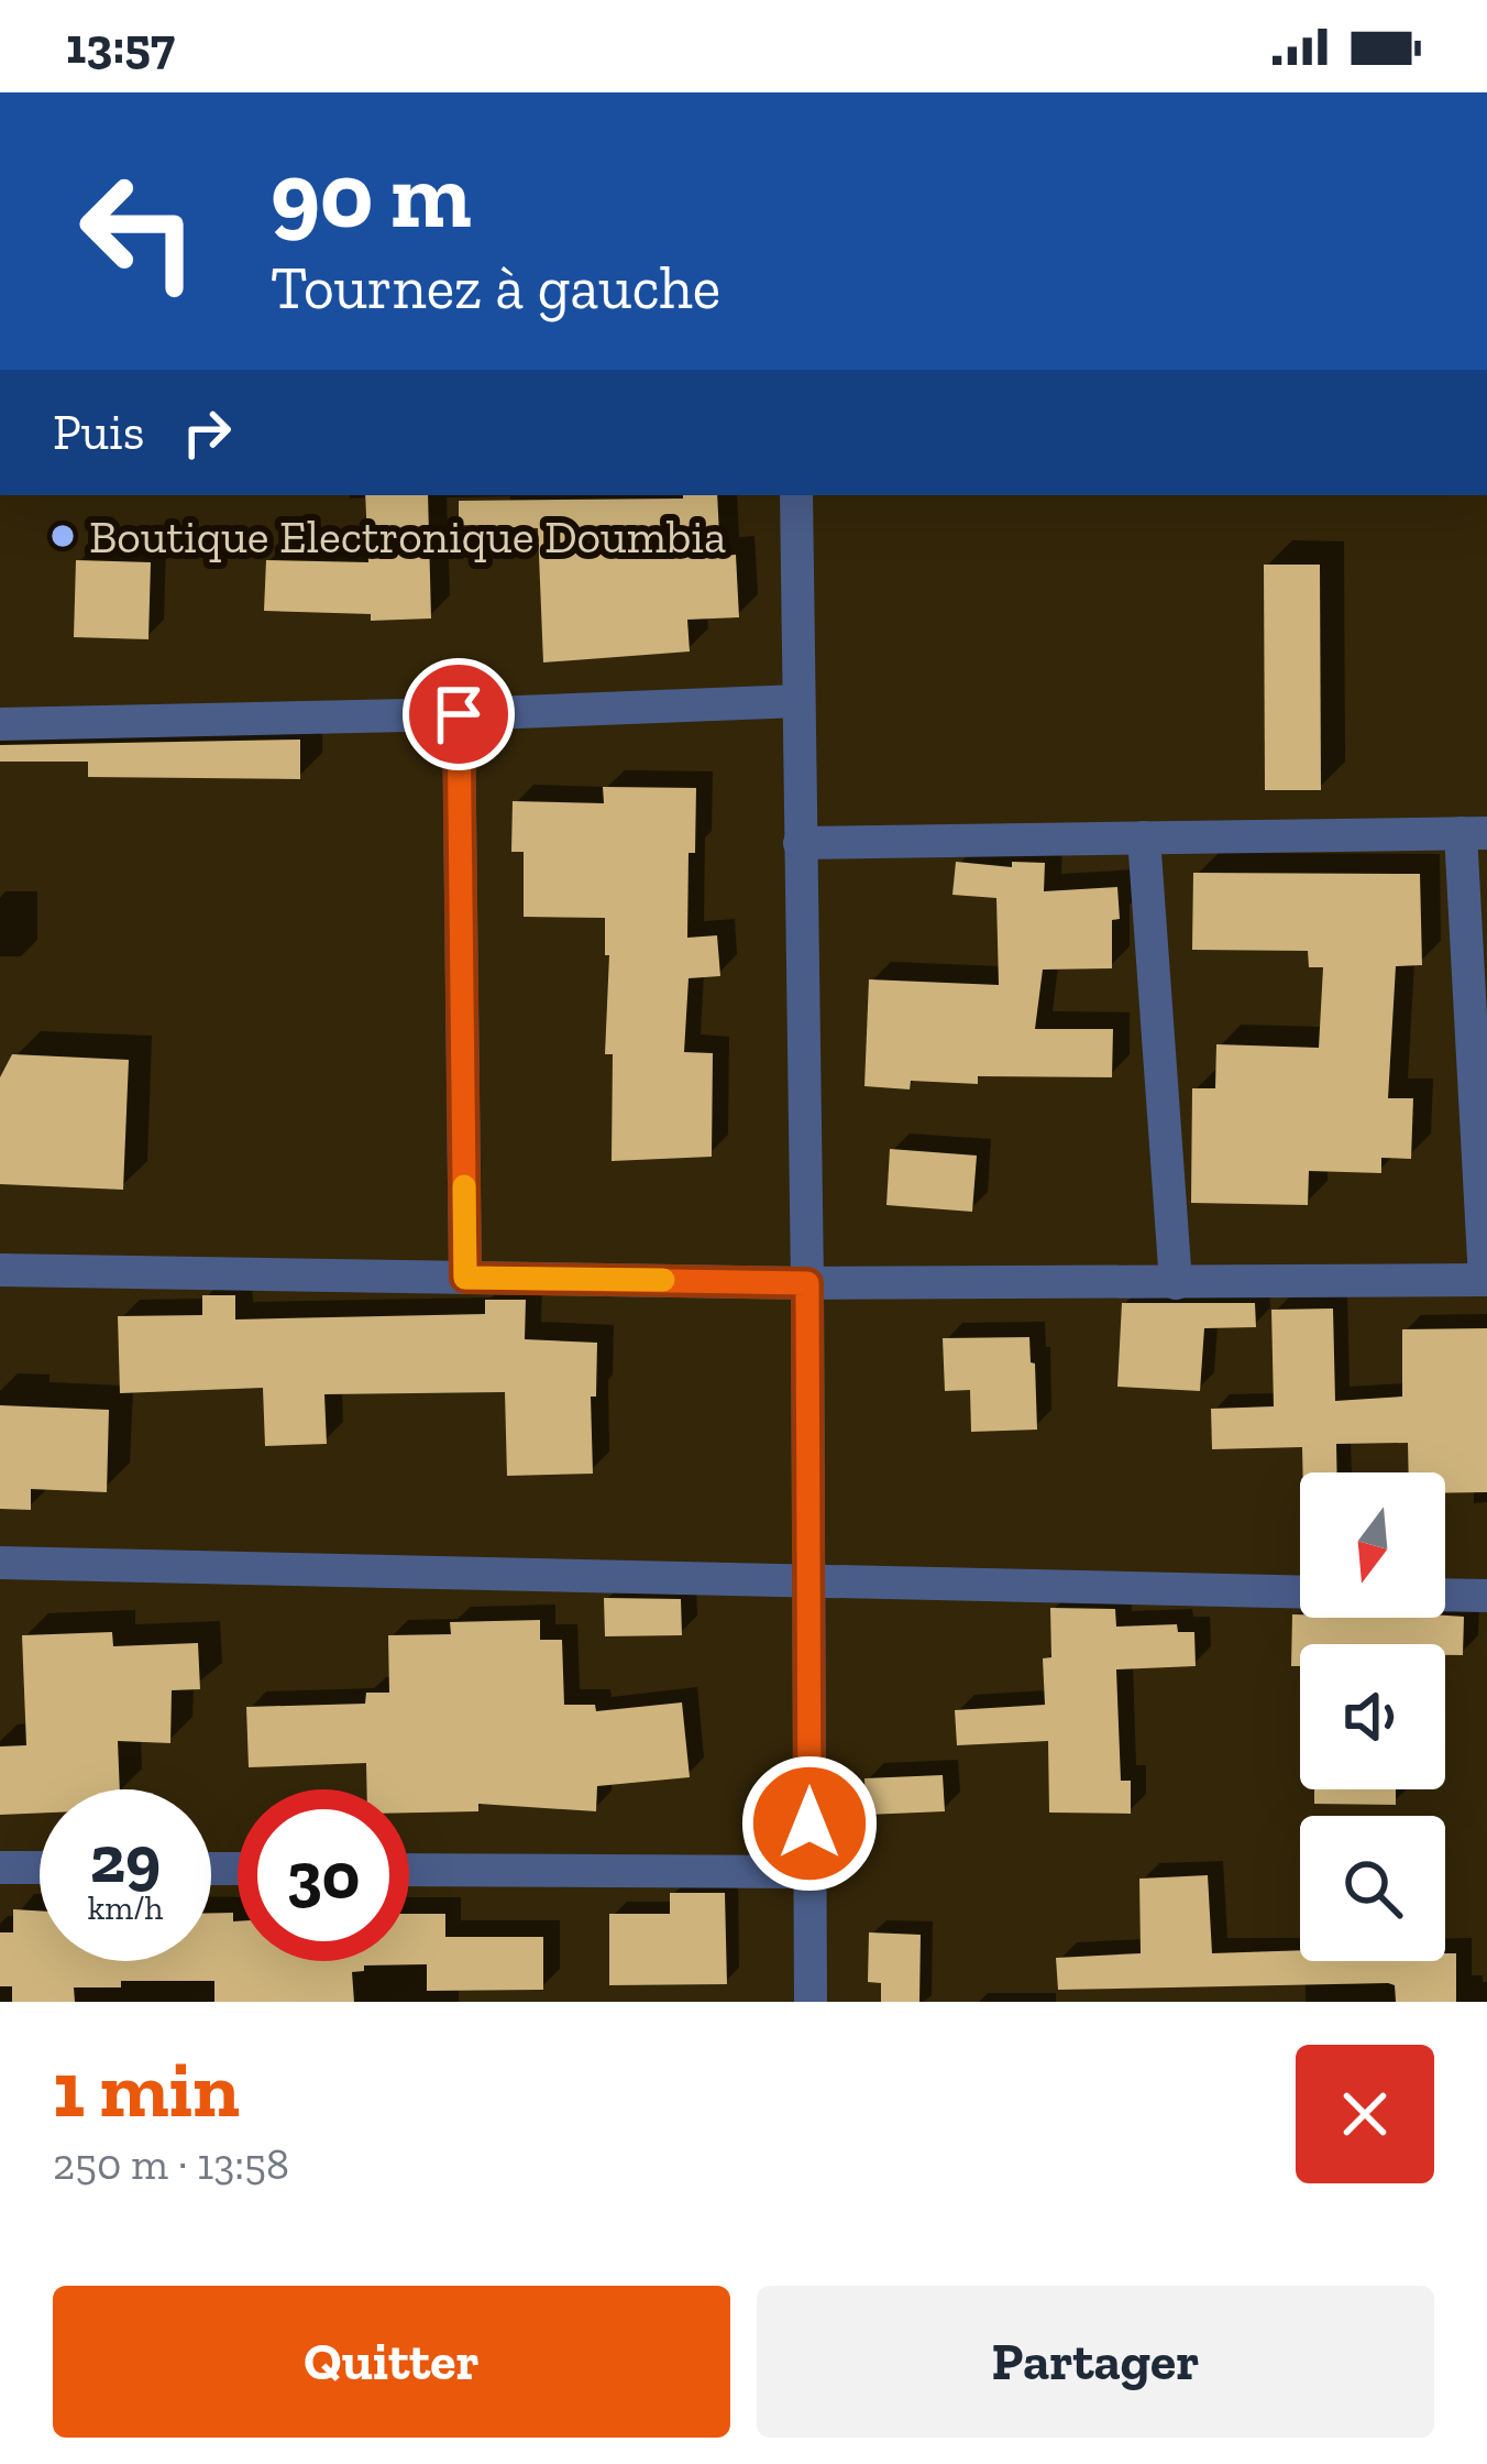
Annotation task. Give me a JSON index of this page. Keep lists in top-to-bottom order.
{
  "places": ["Boutique Electronique Doumbia"],
  "north": "bottom",
  "page": {
    "status": "13:57",
    "turn": ["90 m", "Tournez à gauche"],
    "then": "Puis",
    "speed": "29 km/h",
    "limit": "30",
    "heading": ["1 min", "250 m · 13:58"],
    "buttons": ["Quitter", "Partager"]
  }
}
